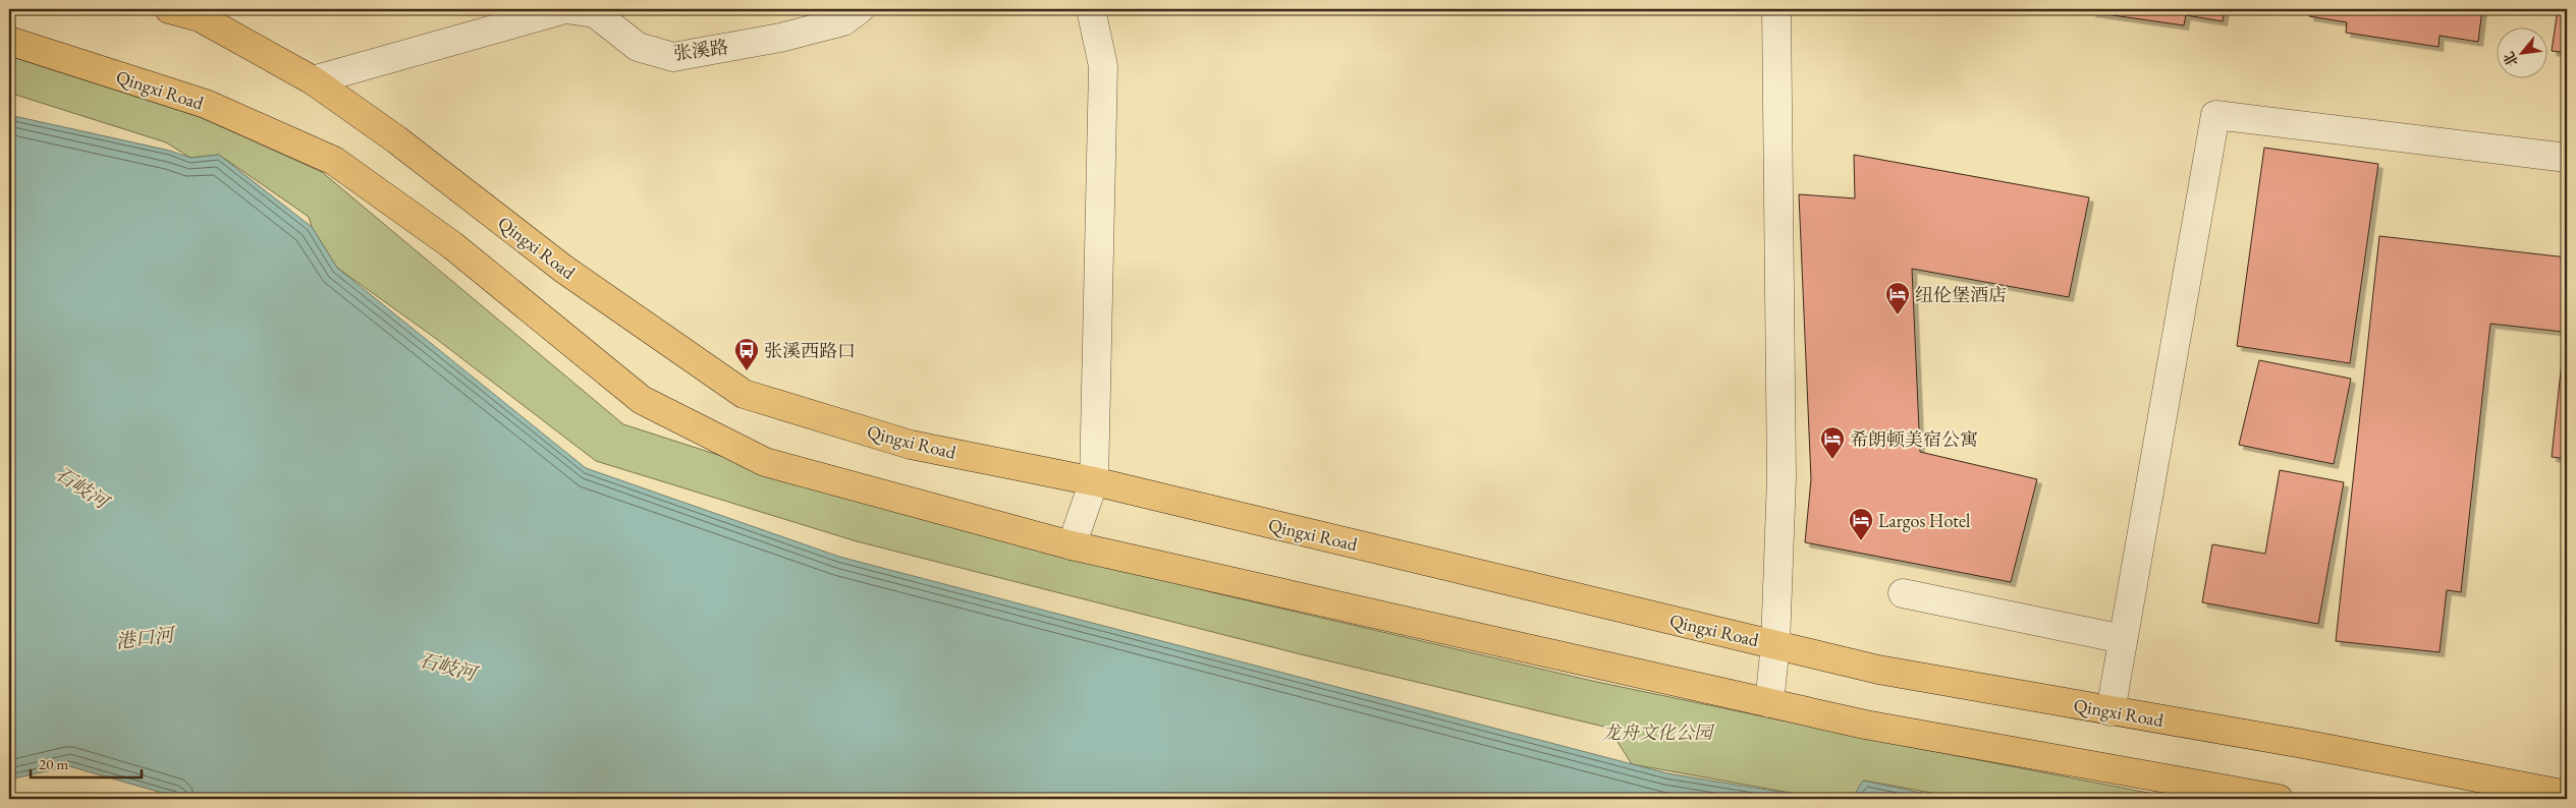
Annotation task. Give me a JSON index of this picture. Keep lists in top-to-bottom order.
{
  "streets": {
    "main road": ["Qingxi Road"],
    "street": ["张溪路"]
  },
  "crossings": [
    ["张溪路", "Qingxi Road"]
  ],
  "water": ["石岐河", "港口河"],
  "parks": ["龙舟文化公园"],
  "places": {
    "hotel": ["纽伦堡酒店", "希朗顿美宿公寓", "Largos Hotel"],
    "bus stop": ["张溪西路口"]
  },
  "scale_bar": "20 m",
  "north": "bottom left"
}
